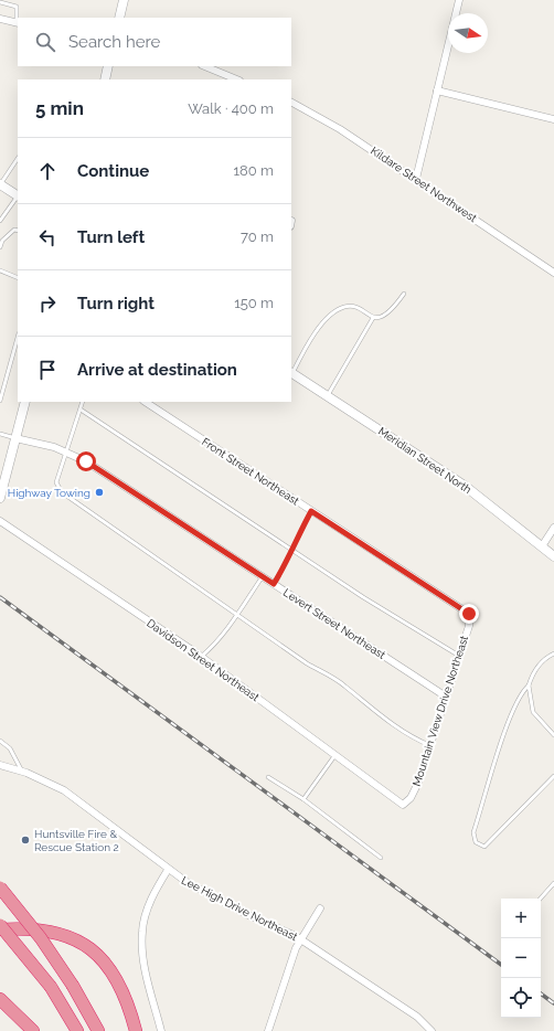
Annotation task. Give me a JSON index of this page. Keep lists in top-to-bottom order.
{
  "streets": {
    "street": [
      "Kildare Street Northwest",
      "Meridian Street North",
      "Front Street Northeast",
      "Levert Street Northeast",
      "Davidson Street Northeast",
      "Mountain View Drive Northeast",
      "Lee High Drive Northeast"
    ]
  },
  "crossings": [
    ["Front Street Northeast", "Mountain View Drive Northeast"],
    ["Levert Street Northeast", "Mountain View Drive Northeast"],
    ["Davidson Street Northeast", "Mountain View Drive Northeast"]
  ],
  "places": ["Highway Towing", "Huntsville Fire & Rescue Station 2"],
  "north": "right",
  "page": {
    "search": "Search here",
    "heading": ["5 min", "Walk · 400 m"],
    "list": [
      ["Continue", "180 m"],
      ["Turn left", "70 m"],
      ["Turn right", "150 m"],
      "Arrive at destination"
    ],
    "map_buttons": ["+", "−"]
  }
}
